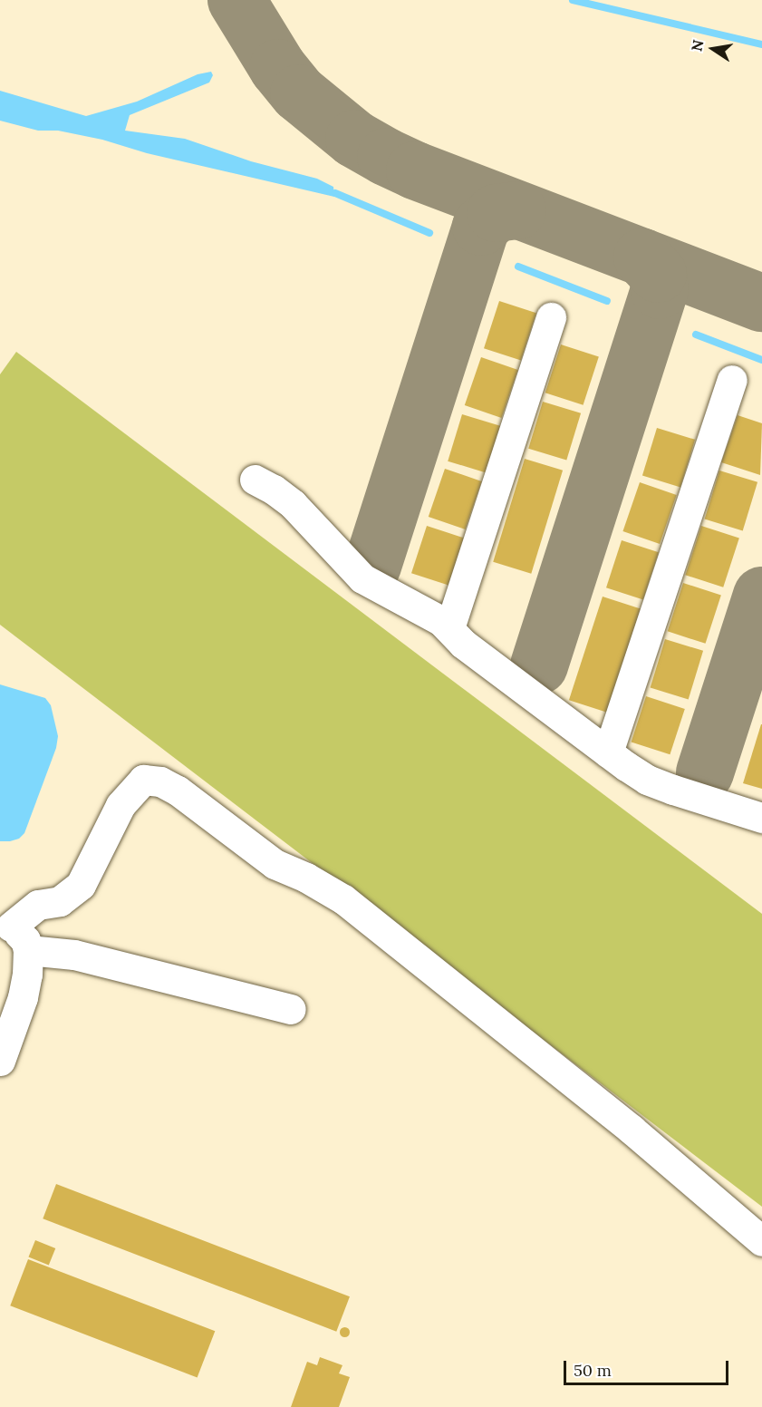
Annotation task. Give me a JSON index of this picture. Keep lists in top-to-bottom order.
{
  "scale_bar": "50 m",
  "north": "left"
}
